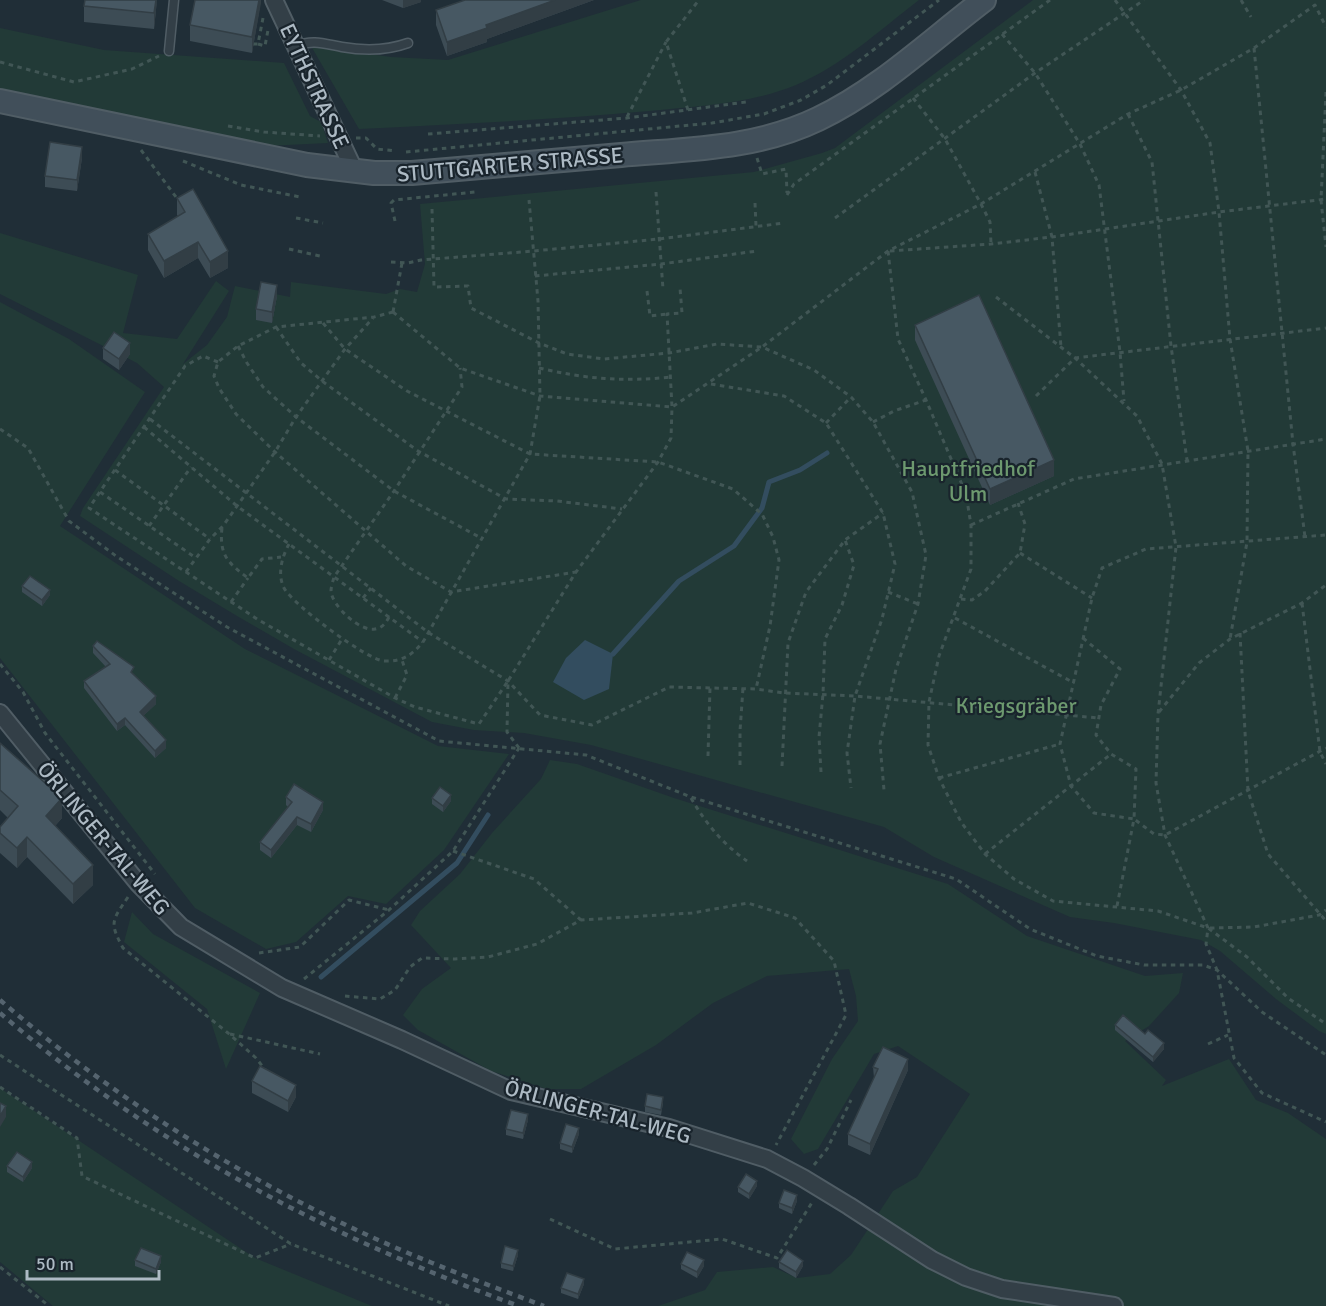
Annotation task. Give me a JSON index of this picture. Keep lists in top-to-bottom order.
{
  "streets": {
    "main road": ["STUTTGARTER STRASSE"],
    "street": ["EYTHSTRASSE", "ÖRLINGER-TAL-WEG"]
  },
  "crossings": [
    ["EYTHSTRASSE", "STUTTGARTER STRASSE"]
  ],
  "parks": ["Hauptfriedhof Ulm", "Kriegsgräber"],
  "scale_bar": "50 m"
}
